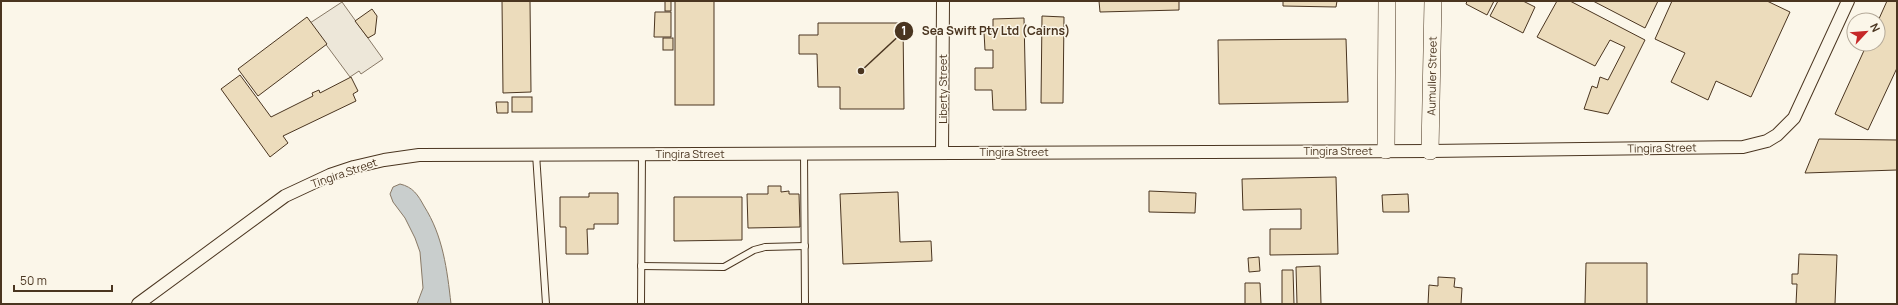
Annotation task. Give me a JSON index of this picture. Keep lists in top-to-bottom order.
{
  "streets": {
    "street": ["Aumuller Street", "Liberty Street", "Tingira Street"]
  },
  "crossings": [
    ["Aumuller Street", "Tingira Street"],
    ["Liberty Street", "Tingira Street"]
  ],
  "places": ["Sea Swift Pty Ltd (Cairns)"],
  "scale_bar": "50 m",
  "north": "top right"
}
